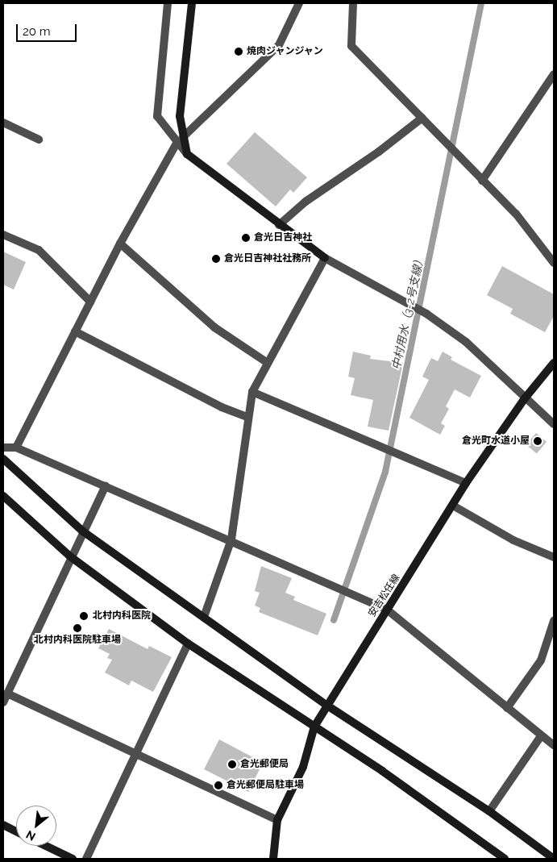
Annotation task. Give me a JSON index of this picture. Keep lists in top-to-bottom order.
{
  "streets": {
    "street": ["安吉松任線"]
  },
  "water": ["中村用水（3-2号支線）"],
  "places": [
    "焼肉ジャンジャン",
    "倉光日吉神社",
    "倉光日吉神社社務所",
    "倉光町水道小屋",
    "北村内科医院",
    "北村内科医院駐車場",
    "倉光郵便局",
    "倉光郵便局駐車場"
  ],
  "scale_bar": "20 m",
  "north": "bottom left"
}
